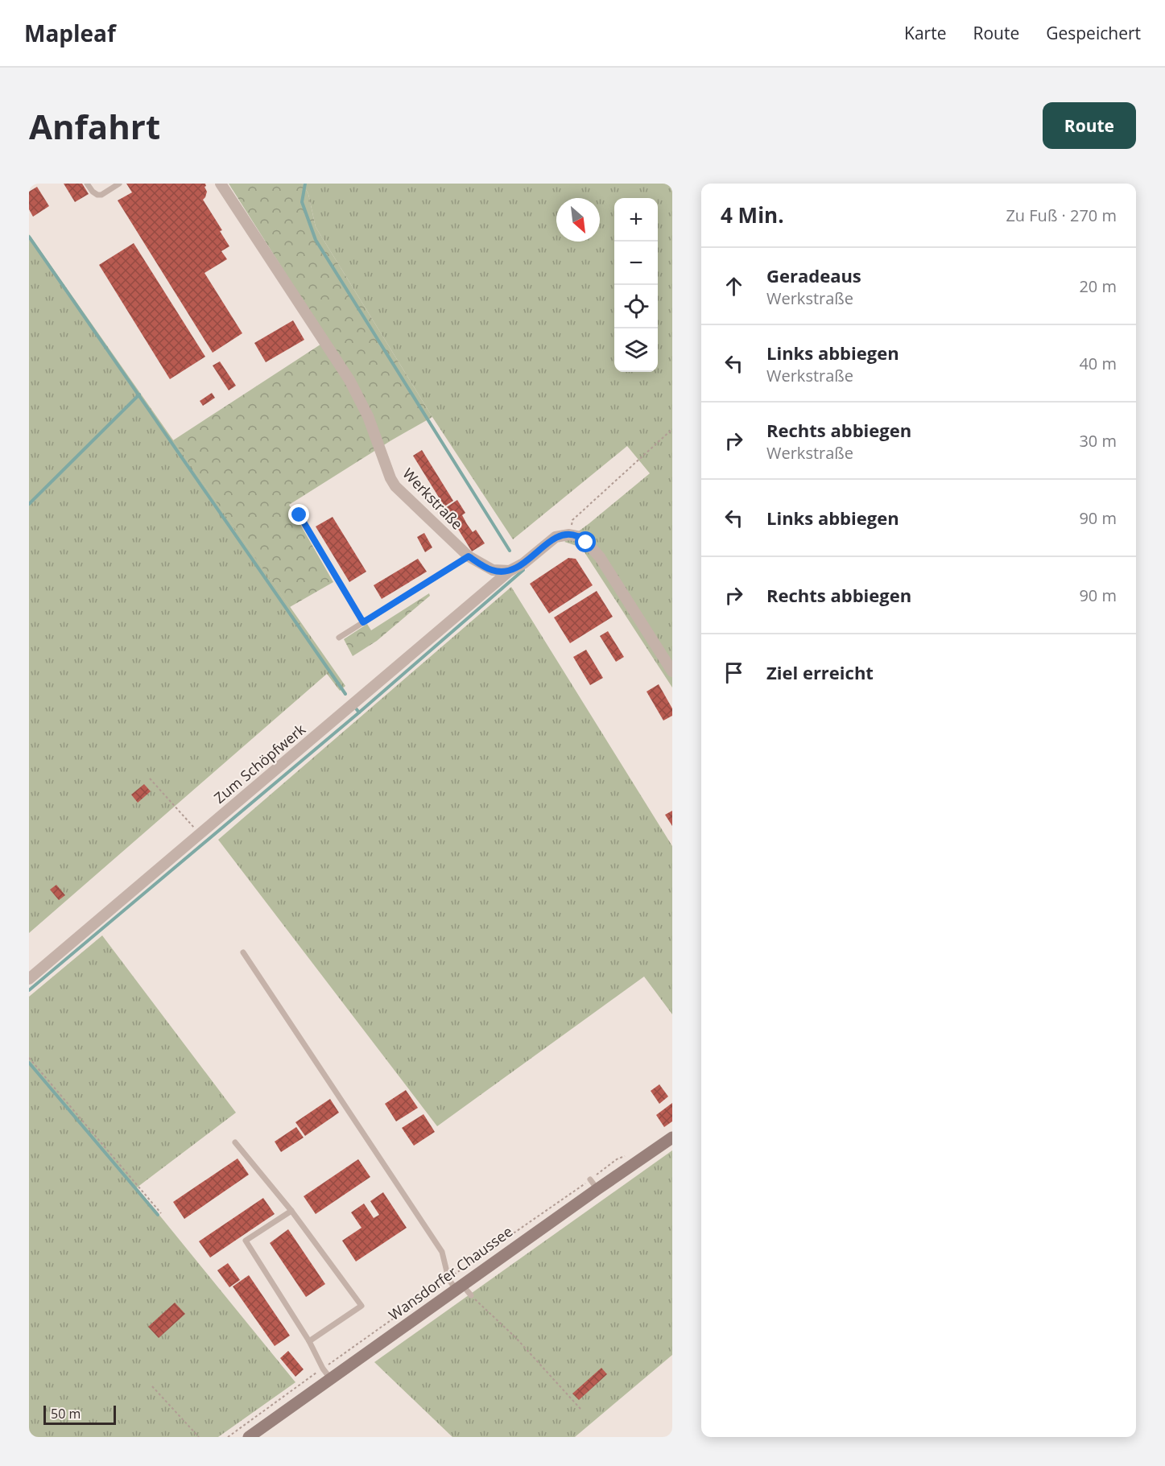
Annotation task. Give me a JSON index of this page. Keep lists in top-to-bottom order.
{
  "streets": {
    "street": ["Werkstraße", "Zum Schöpfwerk", "Wansdorfer Chaussee"]
  },
  "crossings": [
    ["Werkstraße", "Zum Schöpfwerk"]
  ],
  "scale_bar": "50 m",
  "north": "bottom right",
  "page": {
    "header": "Mapleaf",
    "nav": ["Karte", "Route", "Gespeichert"],
    "buttons": "Route",
    "title": "Anfahrt",
    "heading": ["4 Min.", "Zu Fuß · 270 m"],
    "map_buttons": ["+", "−"],
    "list": [
      ["Geradeaus", "Werkstraße", "20 m"],
      ["Links abbiegen", "Werkstraße", "40 m"],
      ["Rechts abbiegen", "Werkstraße", "30 m"],
      ["Links abbiegen", "90 m"],
      ["Rechts abbiegen", "90 m"],
      "Ziel erreicht"
    ],
    "scale": "50 m"
  }
}
